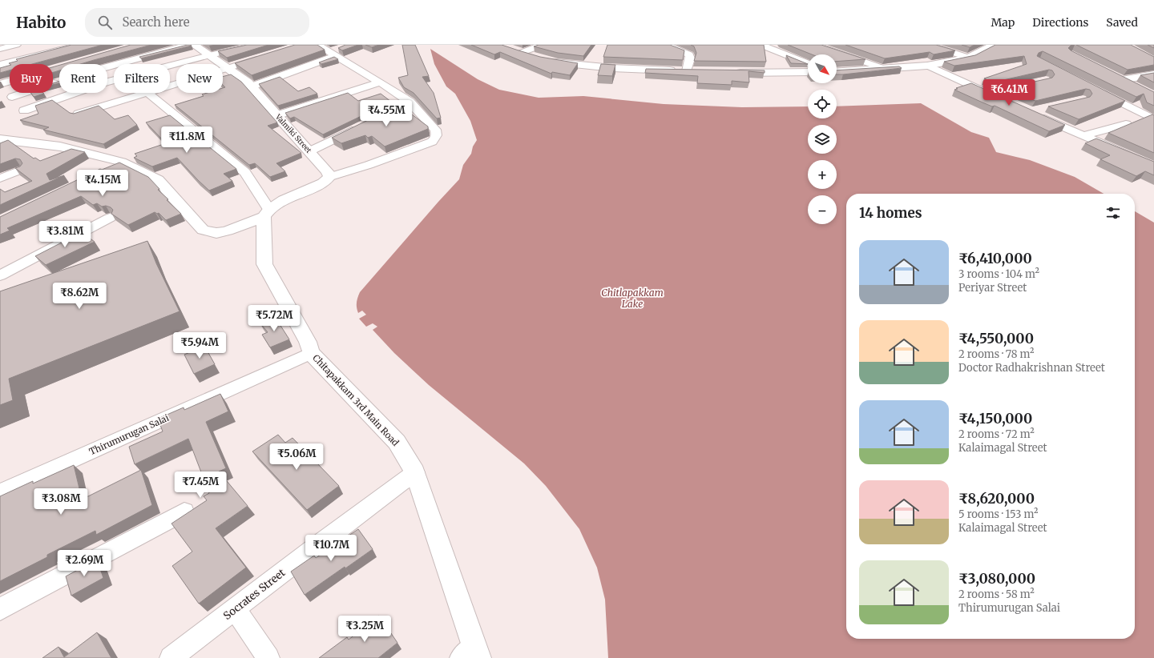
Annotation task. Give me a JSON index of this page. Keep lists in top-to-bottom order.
{
  "streets": {
    "street": [
      "Valmiki Street",
      "Chitapakkam 3rd Main Road",
      "Thirumurugan Salai",
      "Socrates Street"
    ]
  },
  "crossings": [
    ["Chitapakkam 3rd Main Road", "Thirumurugan Salai"],
    ["Chitapakkam 3rd Main Road", "Socrates Street"]
  ],
  "water": ["Chitlapakkam Lake"],
  "north": "bottom right",
  "page": {
    "header": "Habito",
    "search": "Search here",
    "nav": ["Map", "Directions", "Saved"],
    "map_buttons": ["+", "−"],
    "chip": [
      "Buy",
      "Rent",
      "Filters",
      "New"
    ],
    "price": [
      "₹6.41M",
      "₹4.55M",
      "₹11.8M",
      "₹4.15M",
      "₹3.81M",
      "₹8.62M",
      "₹5.72M",
      "₹5.94M",
      "₹5.06M",
      "₹7.45M",
      "₹3.08M",
      "₹10.7M",
      "₹2.69M",
      "₹3.25M"
    ],
    "heading": "14 homes",
    "list": [
      {
        "name": "₹6,410,000",
        "note": "3 rooms · 104 m² · Periyar Street"
      },
      {
        "name": "₹4,550,000",
        "note": "2 rooms · 78 m² · Doctor Radhakrishnan Street"
      },
      {
        "name": "₹4,150,000",
        "note": "2 rooms · 72 m² · Kalaimagal Street"
      },
      {
        "name": "₹8,620,000",
        "note": "5 rooms · 153 m² · Kalaimagal Street"
      },
      {
        "name": "₹3,080,000",
        "note": "2 rooms · 58 m² · Thirumurugan Salai"
      }
    ]
  }
}
